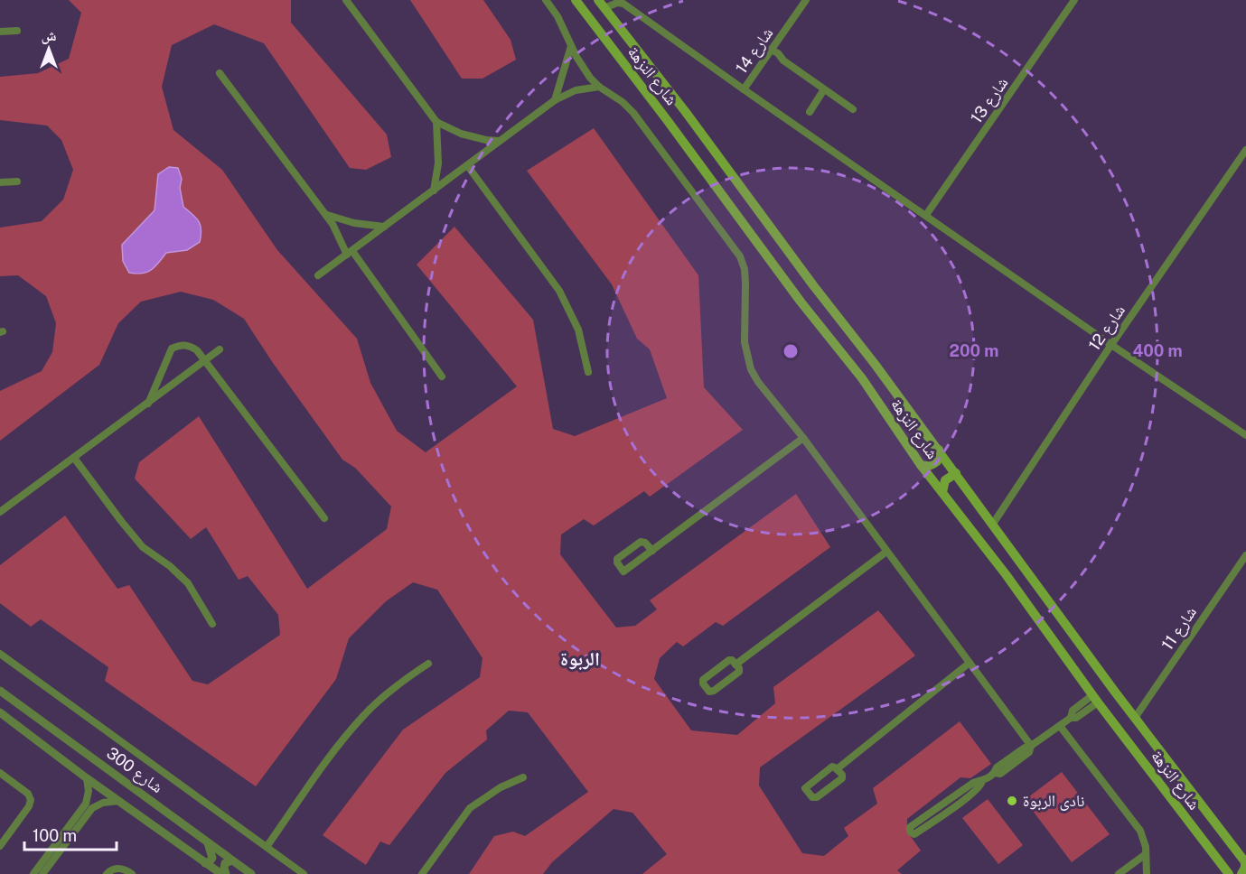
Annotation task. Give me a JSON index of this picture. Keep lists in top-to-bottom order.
{
  "streets": {
    "main road": ["شارع النزهة"],
    "street": [
      "شارع 14",
      "شارع 13",
      "شارع 12",
      "شارع 11",
      "شارع 300"
    ]
  },
  "crossings": [
    ["شارع النزهة", "شارع 12"],
    ["شارع النزهة", "شارع 11"]
  ],
  "districts": ["الربوة"],
  "places": ["نادى الربوة"],
  "scale_bar": "100 m",
  "north": "top",
  "rings": ["200 m", "400 m"]
}
